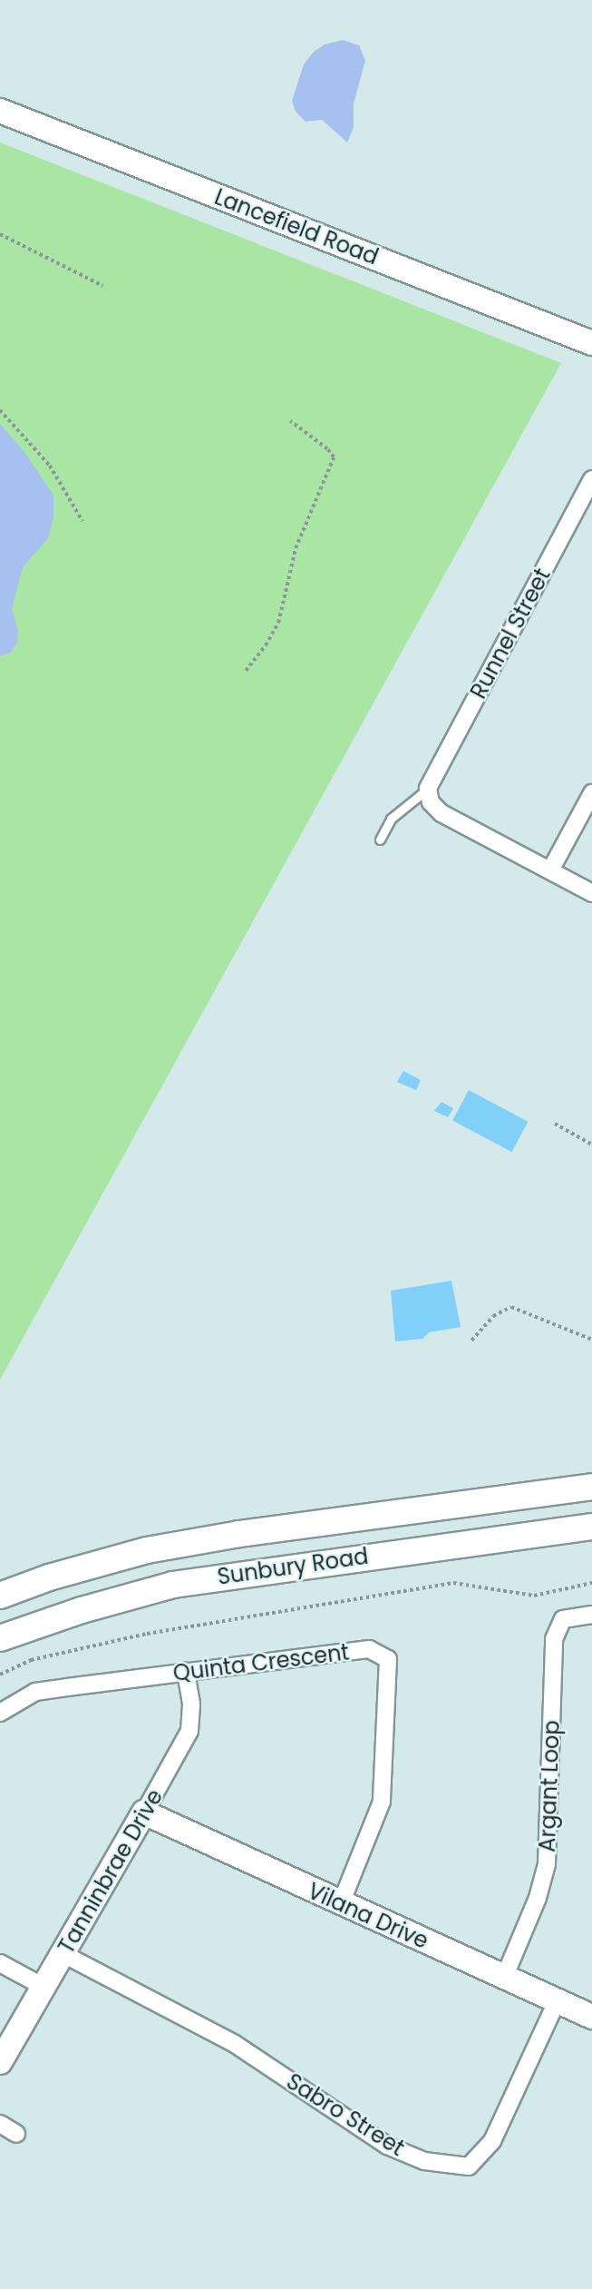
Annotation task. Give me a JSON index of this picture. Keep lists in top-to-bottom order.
{
  "streets": {
    "main road": ["Sunbury Road"],
    "street": [
      "Lancefield Road",
      "Runnel Street",
      "Quinta Crescent",
      "Argant Loop",
      "Tanninbrae Drive",
      "Vilana Drive",
      "Sabro Street"
    ]
  },
  "crossings": [
    ["Quinta Crescent", "Tanninbrae Drive"],
    ["Quinta Crescent", "Vilana Drive"],
    ["Argant Loop", "Vilana Drive"],
    ["Tanninbrae Drive", "Vilana Drive"],
    ["Tanninbrae Drive", "Sabro Street"],
    ["Vilana Drive", "Sabro Street"]
  ]
}
